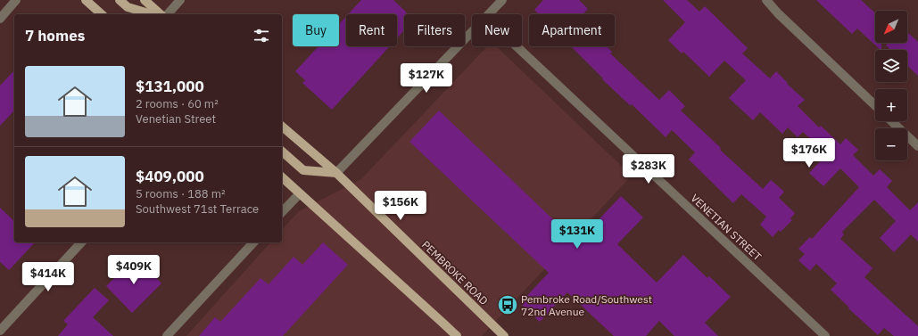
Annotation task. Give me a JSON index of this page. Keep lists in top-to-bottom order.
{
  "streets": {
    "main road": ["PEMBROKE ROAD"],
    "street": ["VENETIAN STREET"]
  },
  "places": {
    "bus stop": ["Pembroke Road/Southwest 72nd Avenue"]
  },
  "north": "bottom left",
  "page": {
    "map_buttons": ["+", "−"],
    "chip": [
      "Buy",
      "Rent",
      "Filters",
      "New",
      "Apartment"
    ],
    "heading": "7 homes",
    "list": [
      {
        "name": "$131,000",
        "note": "2 rooms · 60 m² · Venetian Street"
      },
      {
        "name": "$409,000",
        "note": "5 rooms · 188 m² · Southwest 71st Terrace"
      }
    ],
    "price": [
      "$127K",
      "$176K",
      "$283K",
      "$156K",
      "$131K",
      "$409K",
      "$414K"
    ]
  }
}
